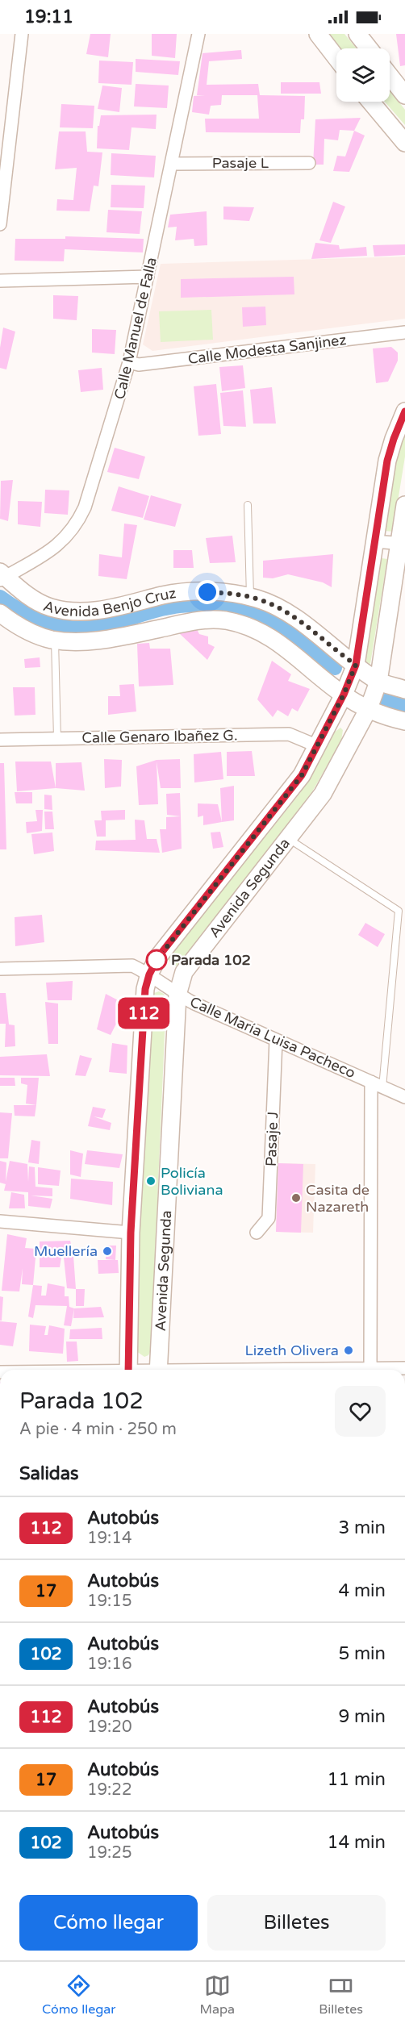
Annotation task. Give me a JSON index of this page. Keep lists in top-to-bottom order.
{
  "streets": {
    "main road": ["Avenida Benjo Cruz", "Avenida Segunda"],
    "street": [
      "Pasaje L",
      "Calle Manuel de Falla",
      "Calle Modesta Sanjinez",
      "Calle Genaro Ibañez G.",
      "Calle María Luisa Pacheco",
      "Pasaje J"
    ]
  },
  "crossings": [
    ["Pasaje L", "Calle Manuel de Falla"],
    ["Calle Manuel de Falla", "Calle Modesta Sanjinez"],
    ["Calle Manuel de Falla", "Avenida Benjo Cruz"],
    ["Avenida Benjo Cruz", "Avenida Segunda"],
    ["Calle Genaro Ibañez G.", "Avenida Segunda"],
    ["Avenida Segunda", "Calle María Luisa Pacheco"],
    ["Calle María Luisa Pacheco", "Pasaje J"]
  ],
  "places": [
    "Parada 102",
    "Policía Boliviana",
    "Casita de Nazareth",
    "Muellería",
    "Lizeth Olivera"
  ],
  "lines": ["bus line 112"],
  "page": {
    "status": "19:11",
    "on_map": "112",
    "heading": [
      ["Parada 102", "A pie · 4 min · 250 m"],
      "Salidas"
    ],
    "list": [
      {
        "mark": "112",
        "name": "Autobús",
        "note": "19:14",
        "value": "3 min"
      },
      {
        "mark": "17",
        "name": "Autobús",
        "note": "19:15",
        "value": "4 min"
      },
      {
        "mark": "102",
        "name": "Autobús",
        "note": "19:16",
        "value": "5 min"
      },
      {
        "mark": "112",
        "name": "Autobús",
        "note": "19:20",
        "value": "9 min"
      },
      {
        "mark": "17",
        "name": "Autobús",
        "note": "19:22",
        "value": "11 min"
      },
      {
        "mark": "102",
        "name": "Autobús",
        "note": "19:25",
        "value": "14 min"
      }
    ],
    "buttons": ["Cómo llegar", "Billetes"],
    "tabs": ["Cómo llegar", "Mapa", "Billetes"]
  }
}
